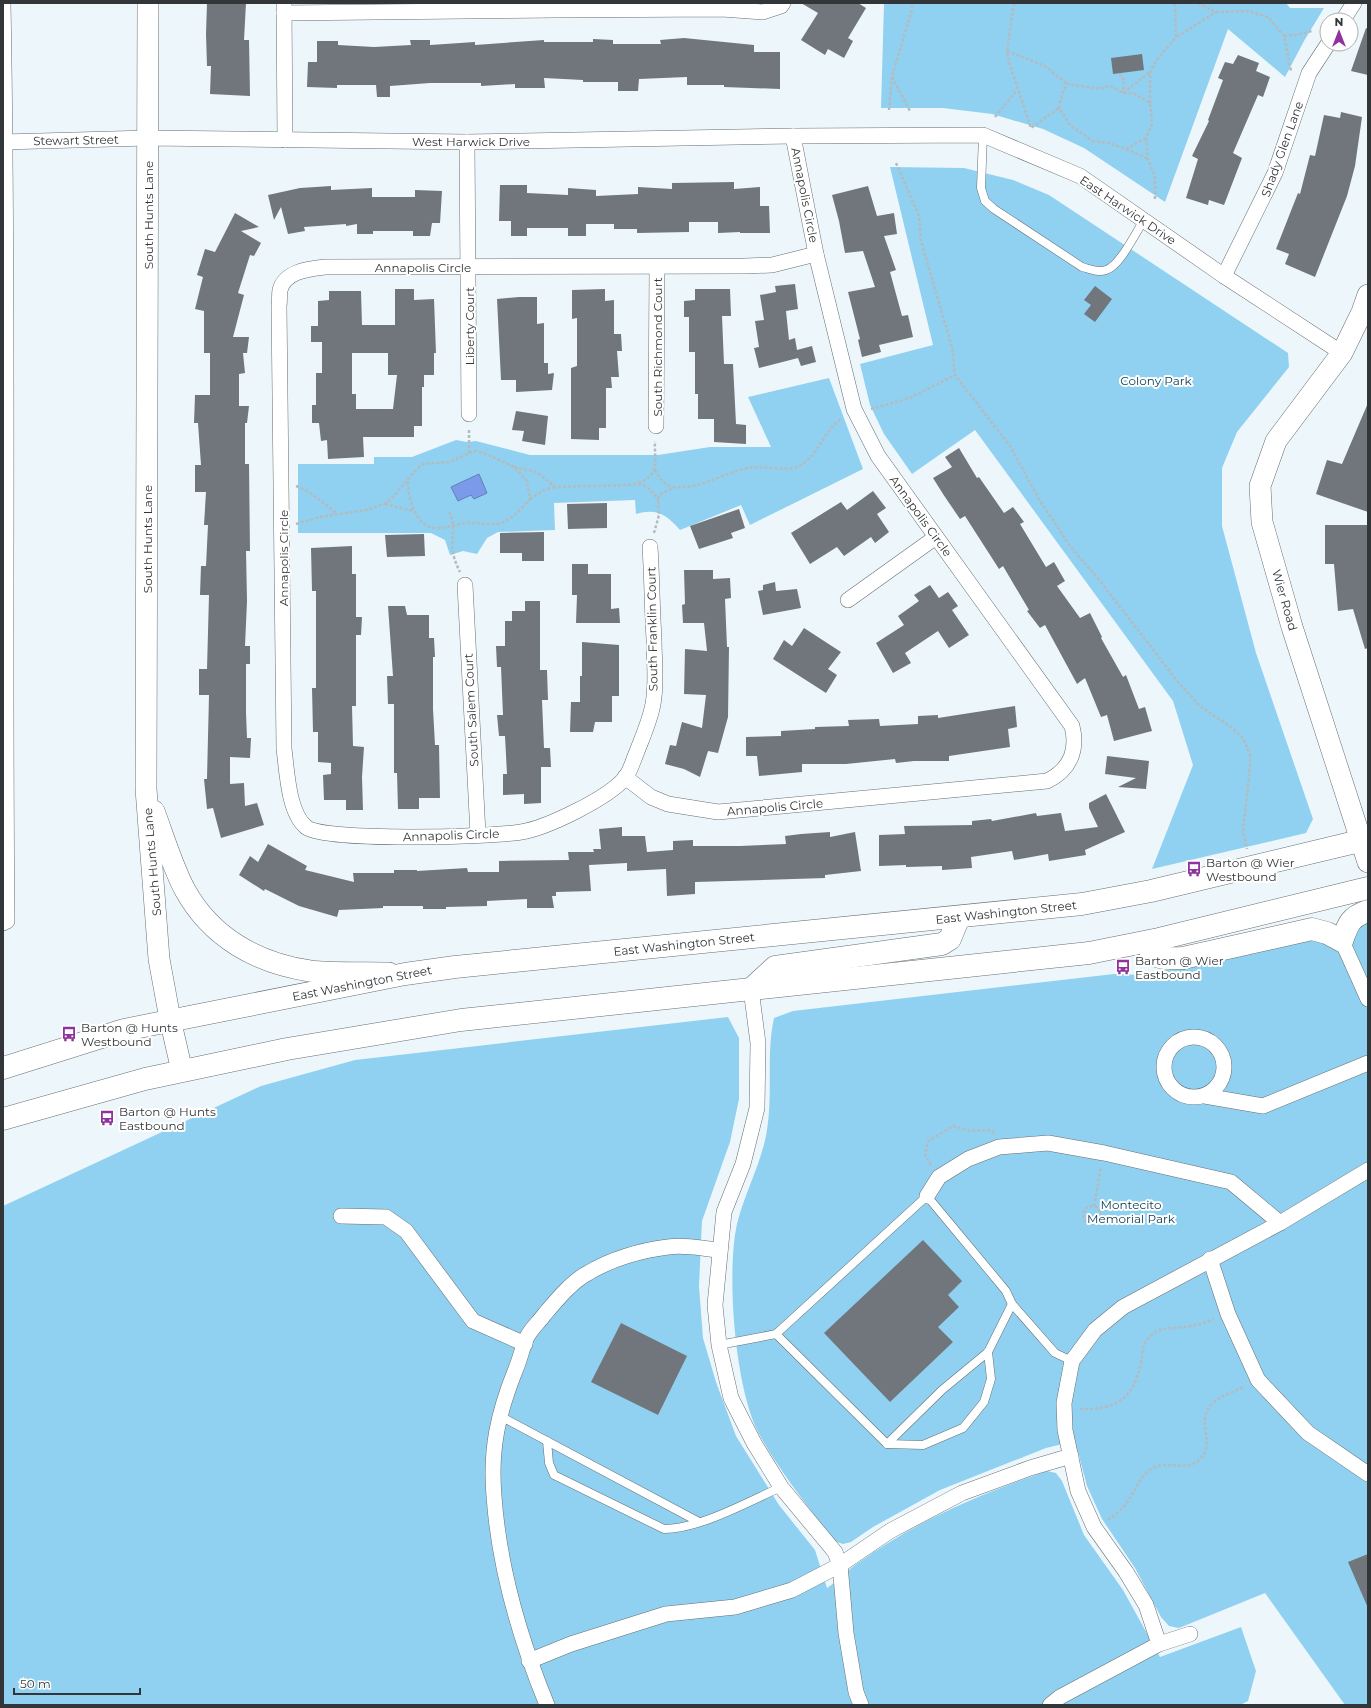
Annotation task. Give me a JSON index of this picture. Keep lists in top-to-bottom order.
{
  "streets": {
    "main road": ["South Hunts Lane", "Wier Road", "East Washington Street"],
    "street": [
      "Stewart Street",
      "West Harwick Drive",
      "Shady Glen Lane",
      "Annapolis Circle",
      "East Harwick Drive",
      "Liberty Court",
      "South Richmond Court",
      "South Franklin Court",
      "South Salem Court"
    ]
  },
  "crossings": [
    ["Stewart Street", "West Harwick Drive"],
    ["Stewart Street", "South Hunts Lane"],
    ["West Harwick Drive", "Annapolis Circle"],
    ["West Harwick Drive", "East Harwick Drive"],
    ["West Harwick Drive", "South Hunts Lane"],
    ["West Harwick Drive", "Liberty Court"],
    ["Shady Glen Lane", "East Harwick Drive"],
    ["Annapolis Circle", "East Harwick Drive"],
    ["Annapolis Circle", "Liberty Court"],
    ["Annapolis Circle", "South Richmond Court"],
    ["Annapolis Circle", "South Franklin Court"],
    ["Annapolis Circle", "South Salem Court"],
    ["East Harwick Drive", "Wier Road"],
    ["South Hunts Lane", "East Washington Street"],
    ["Wier Road", "East Washington Street"]
  ],
  "parks": ["Colony Park", "Montecito Memorial Park"],
  "places": {
    "bus stop": [
      "Barton @ Wier Westbound",
      "Barton @ Wier Eastbound",
      "Barton @ Hunts Westbound",
      "Barton @ Hunts Eastbound"
    ]
  },
  "scale_bar": "50 m",
  "north": "top"
}
